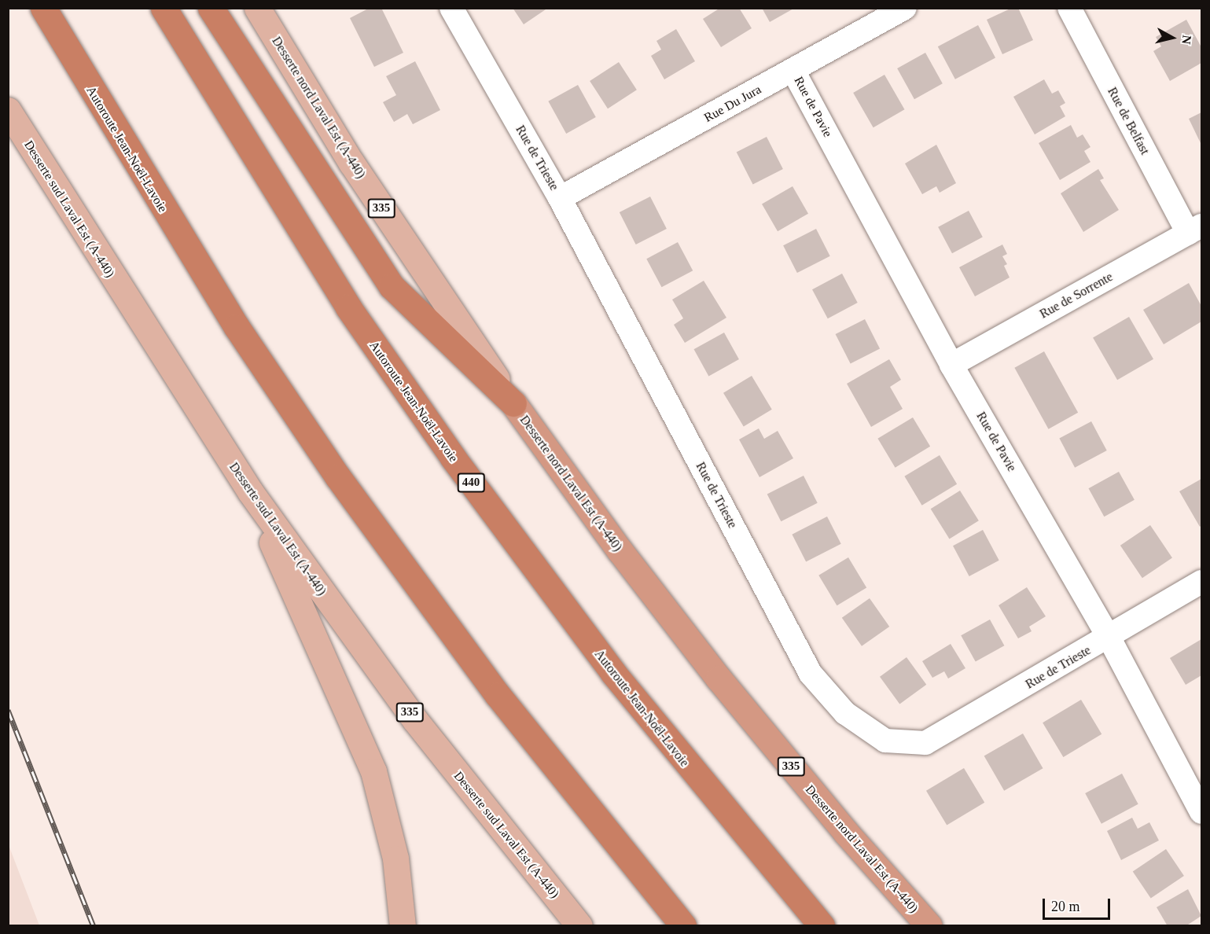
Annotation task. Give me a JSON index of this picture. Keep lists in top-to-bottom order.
{
  "streets": {
    "highway": [
      "Desserte nord Laval Est (A-440)",
      "Autoroute Jean-Noël-Lavoie",
      "335",
      "440"
    ],
    "main road": ["Desserte sud Laval Est (A-440)"],
    "street": [
      "Rue Du Jura",
      "Rue de Pavie",
      "Rue de Belfast",
      "Rue de Trieste",
      "Rue de Sorrente"
    ]
  },
  "crossings": [
    ["Rue Du Jura", "Rue de Pavie"],
    ["Rue Du Jura", "Rue de Trieste"],
    ["Rue de Pavie", "Rue de Trieste"],
    ["Rue de Pavie", "Rue de Sorrente"],
    ["Rue de Belfast", "Rue de Sorrente"]
  ],
  "scale_bar": "20 m",
  "north": "right"
}
